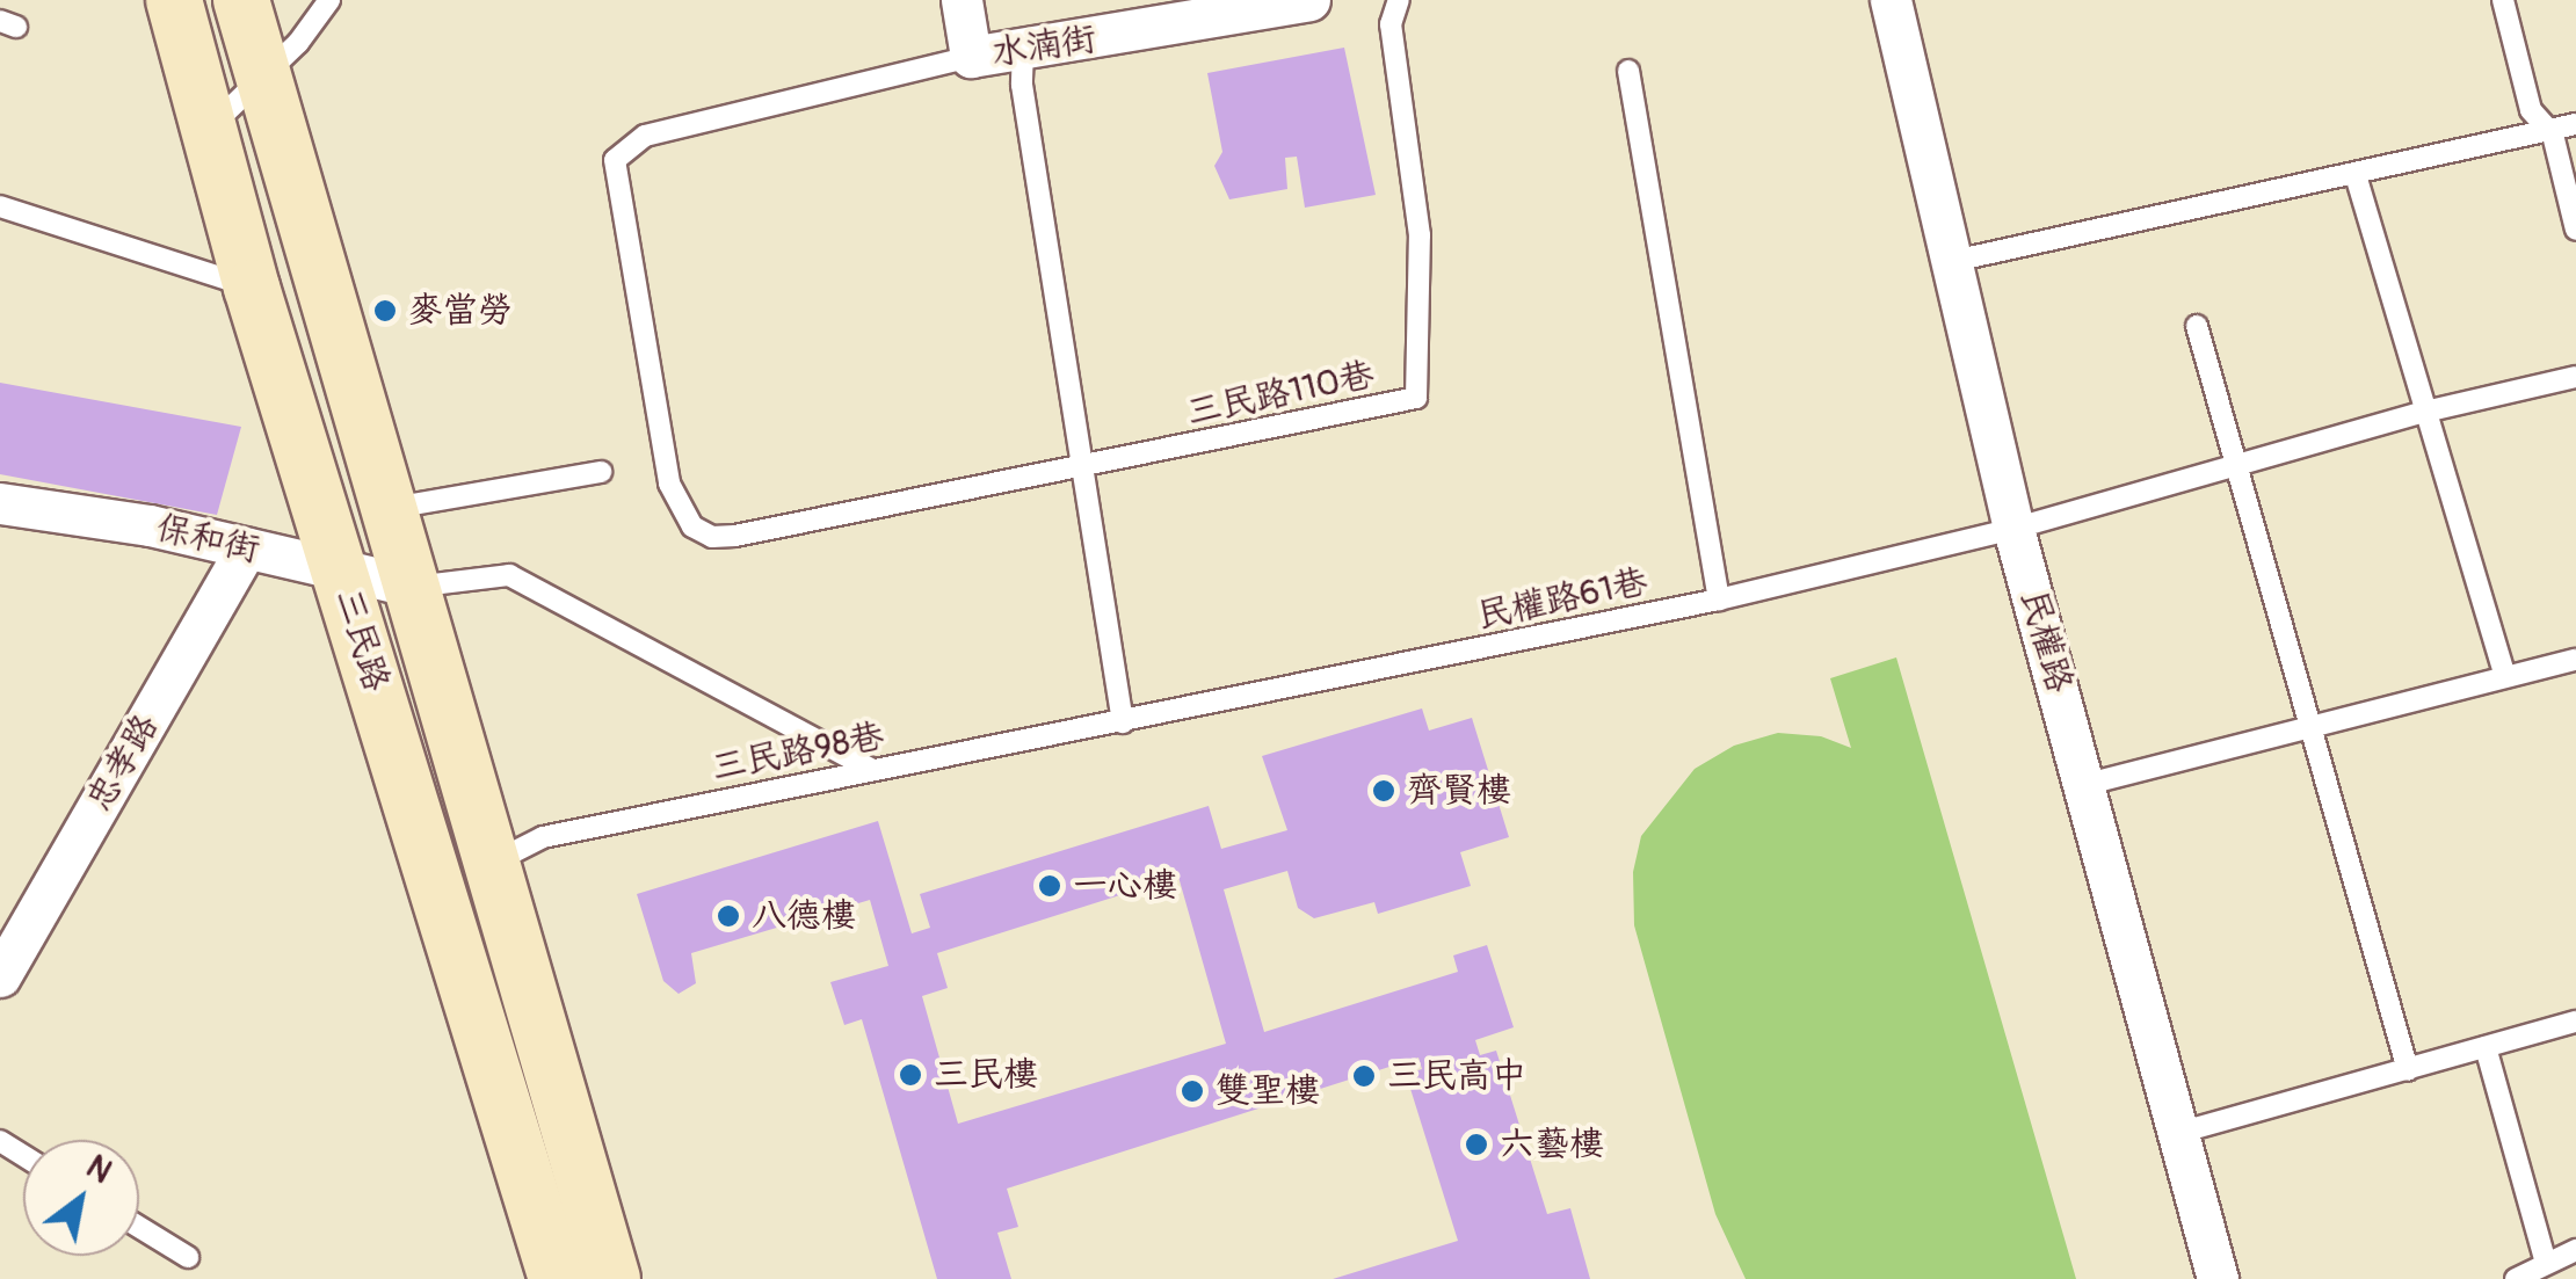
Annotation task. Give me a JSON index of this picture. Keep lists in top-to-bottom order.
{
  "streets": {
    "main road": ["三民路"],
    "street": [
      "水湳街",
      "保和街",
      "民權路",
      "忠孝路"
    ],
    "lane": ["三民路110巷", "民權路61巷", "三民路98巷"]
  },
  "crossings": [
    ["保和街", "三民路"],
    ["保和街", "忠孝路"],
    ["民權路61巷", "民權路"],
    ["民權路61巷", "三民路98巷"],
    ["三民路", "三民路98巷"]
  ],
  "places": [
    "麥當勞",
    "齊賢樓",
    "一心樓",
    "八德樓",
    "三民樓",
    "三民高中",
    "雙聖樓",
    "六藝樓"
  ],
  "north": "top right"
}
